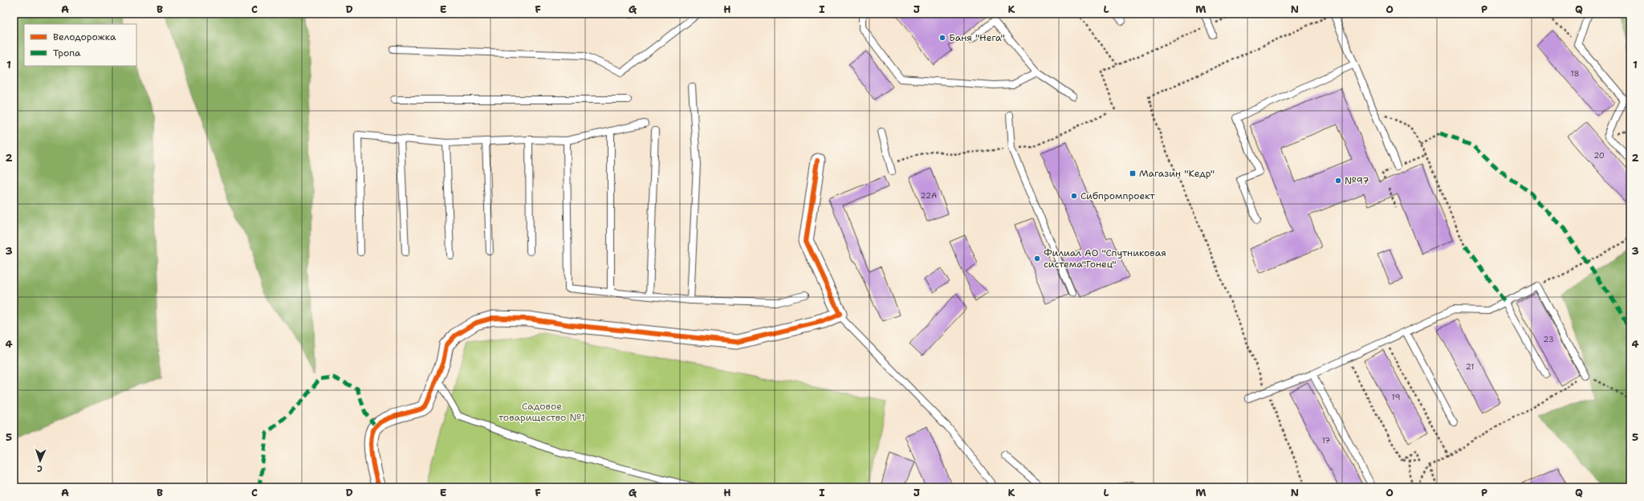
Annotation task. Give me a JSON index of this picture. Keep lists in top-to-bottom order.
{
  "parks": ["Садовое товарищество №1"],
  "places": {
    "other": [
      "Баня \"Нега\"",
      "№97",
      "Сибпромпроект",
      "Филиал АО \"Спутниковая система\"Гонец\""
    ],
    "transit": ["Магазин \"Кедр\""]
  },
  "house_numbers": [
    "18",
    "20",
    "22А",
    "23",
    "21",
    "19",
    "17"
  ],
  "legend": ["Велодорожка", "Тропа"],
  "north": "bottom",
  "grid": {
    "columns": [
      "A",
      "B",
      "C",
      "D",
      "E",
      "F",
      "G",
      "H",
      "I",
      "J",
      "K",
      "L",
      "M",
      "N",
      "O",
      "P",
      "Q"
    ],
    "rows": [
      "1",
      "2",
      "3",
      "4",
      "5"
    ]
  }
}
